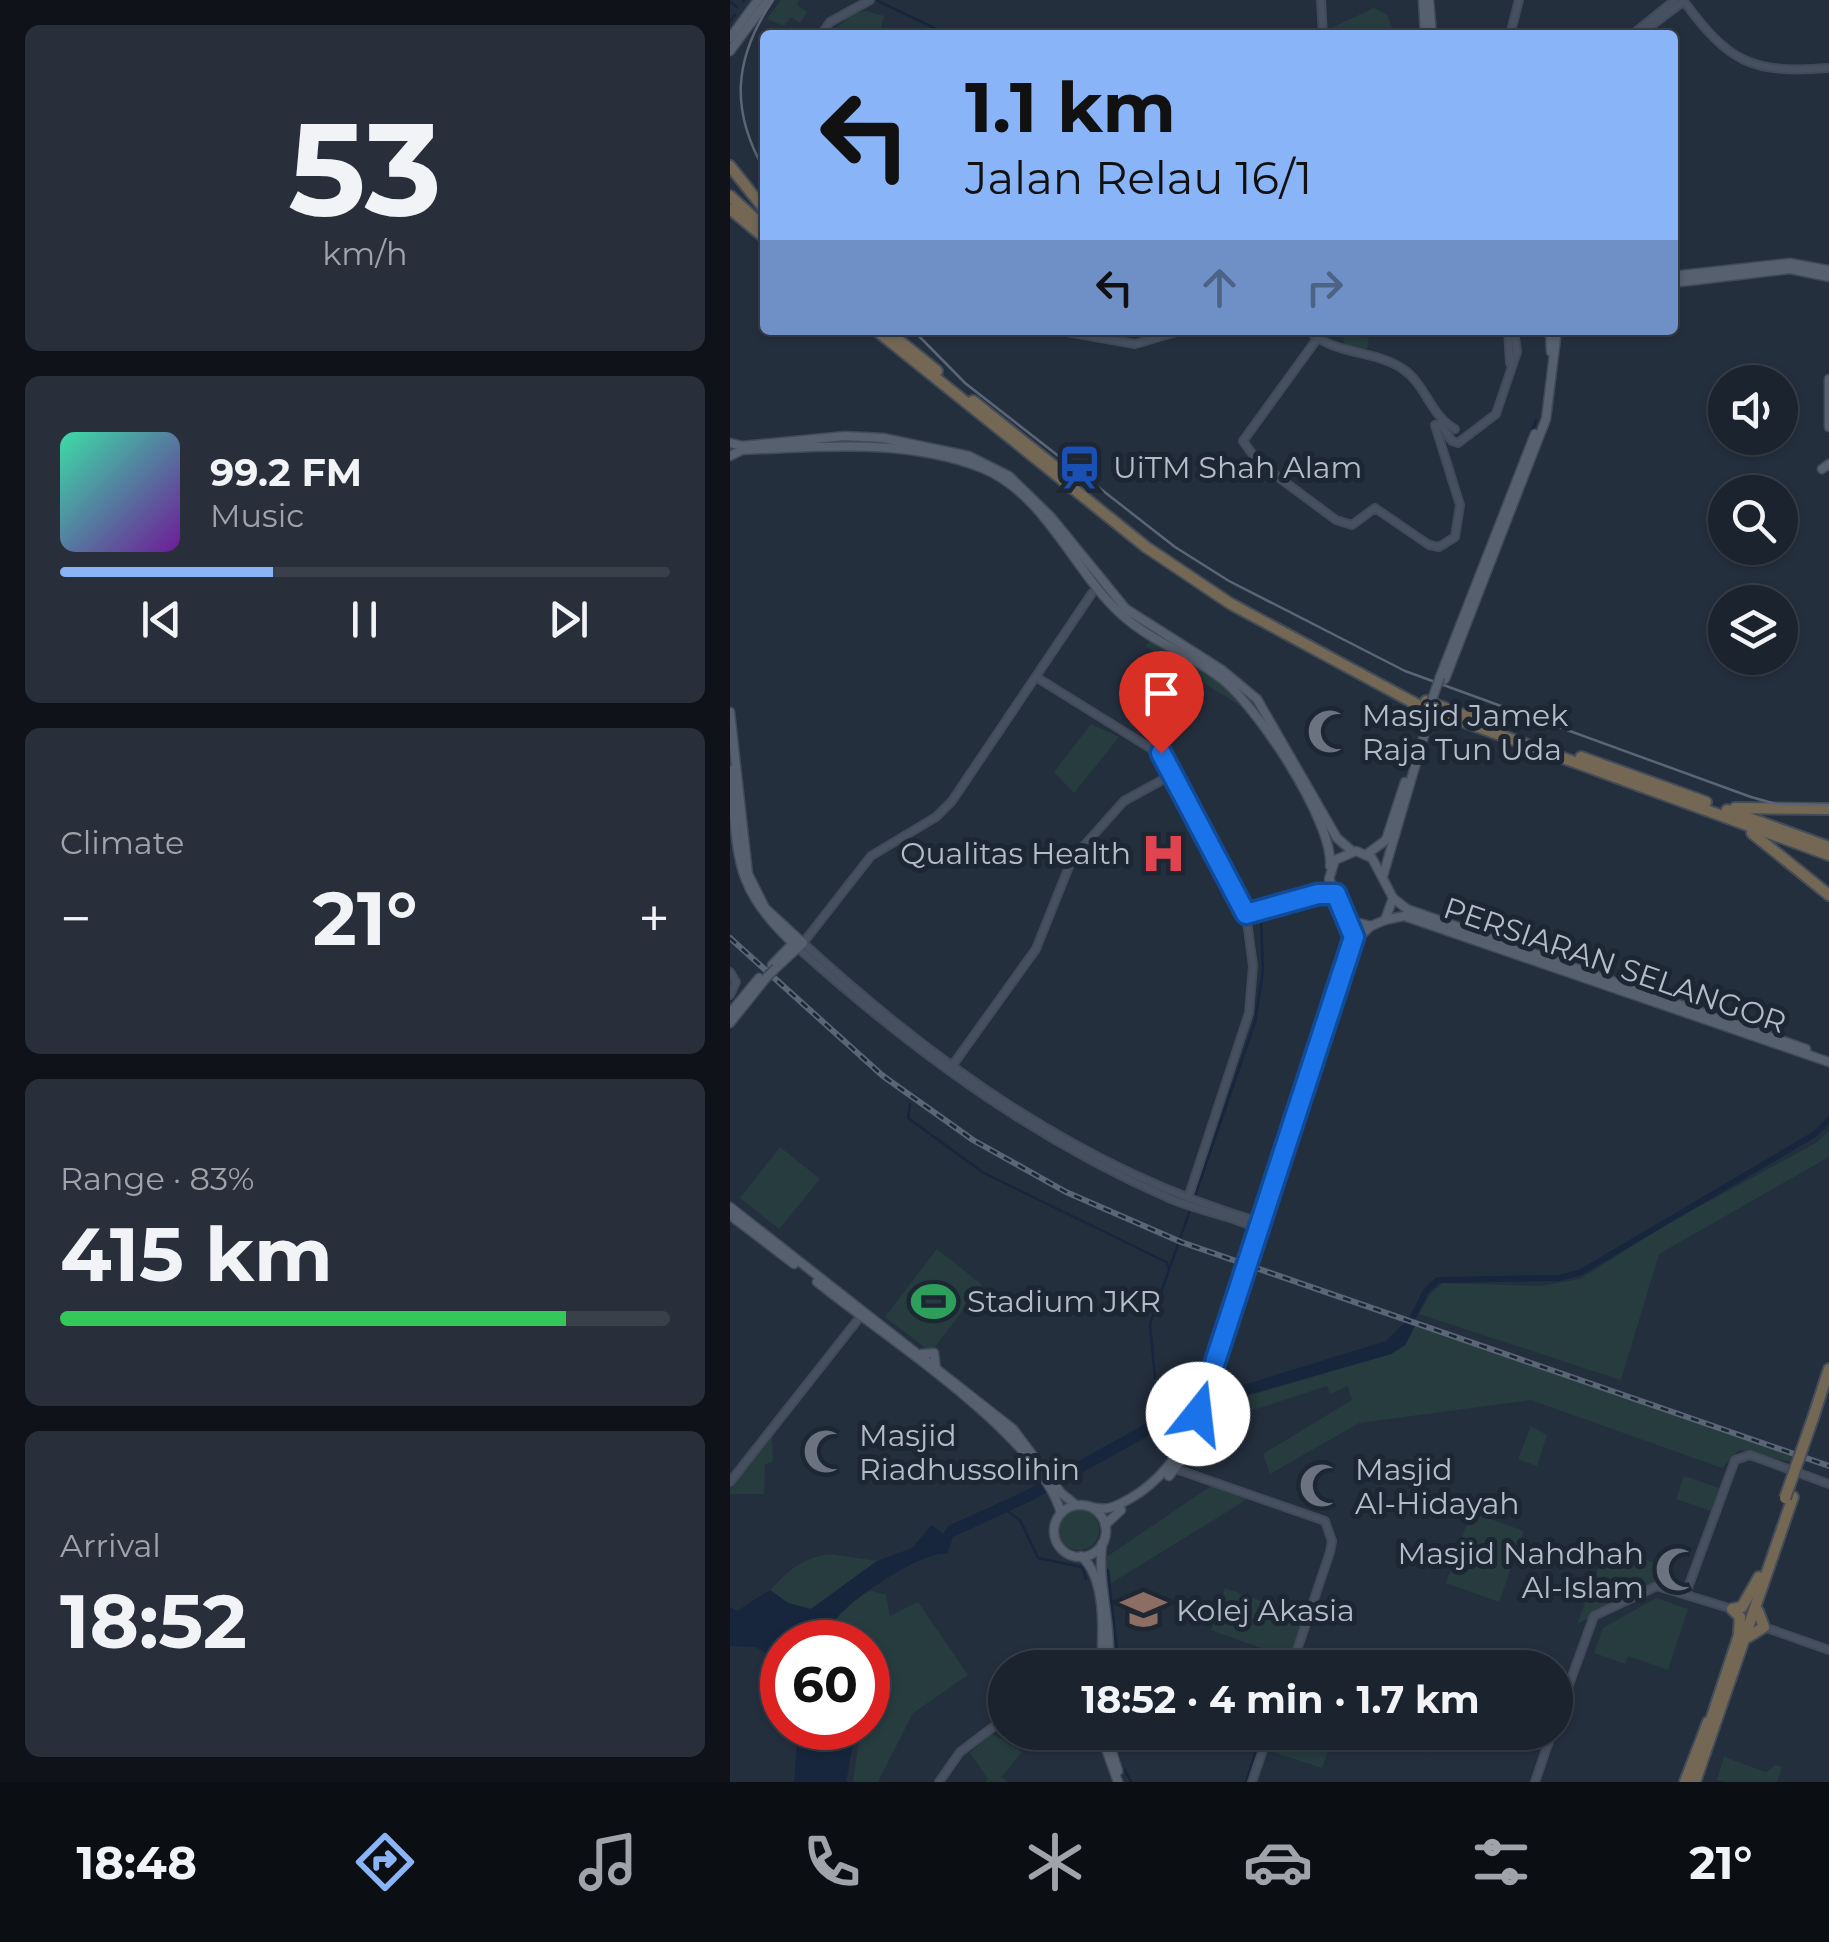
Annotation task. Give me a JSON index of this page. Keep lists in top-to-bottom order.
{
  "streets": {
    "main road": ["PERSIARAN SELANGOR"]
  },
  "places": {
    "station": ["UiTM Shah Alam"],
    "mosque": [
      "Masjid Jamek Raja Tun Uda",
      "Masjid Riadhussolihin",
      "Masjid Al-Hidayah",
      "Masjid Nahdhah Al-Islam"
    ],
    "hospital": ["Qualitas Health"],
    "sports": ["Stadium JKR"],
    "school or university": ["Kolej Akasia"]
  },
  "page": {
    "tile": [
      ["53", "km/h"],
      "Climate",
      ["Range · 83%", "415 km"],
      ["Arrival", "18:52"]
    ],
    "turn": ["1.1 km", "Jalan Relau 16/1"],
    "song": ["99.2 FM", "Music"],
    "heat": ["−", "21°", "+"],
    "limit": "60",
    "trip": "18:52 · 4 min · 1.7 km",
    "tabs": ["18:48", "21°"]
  }
}
